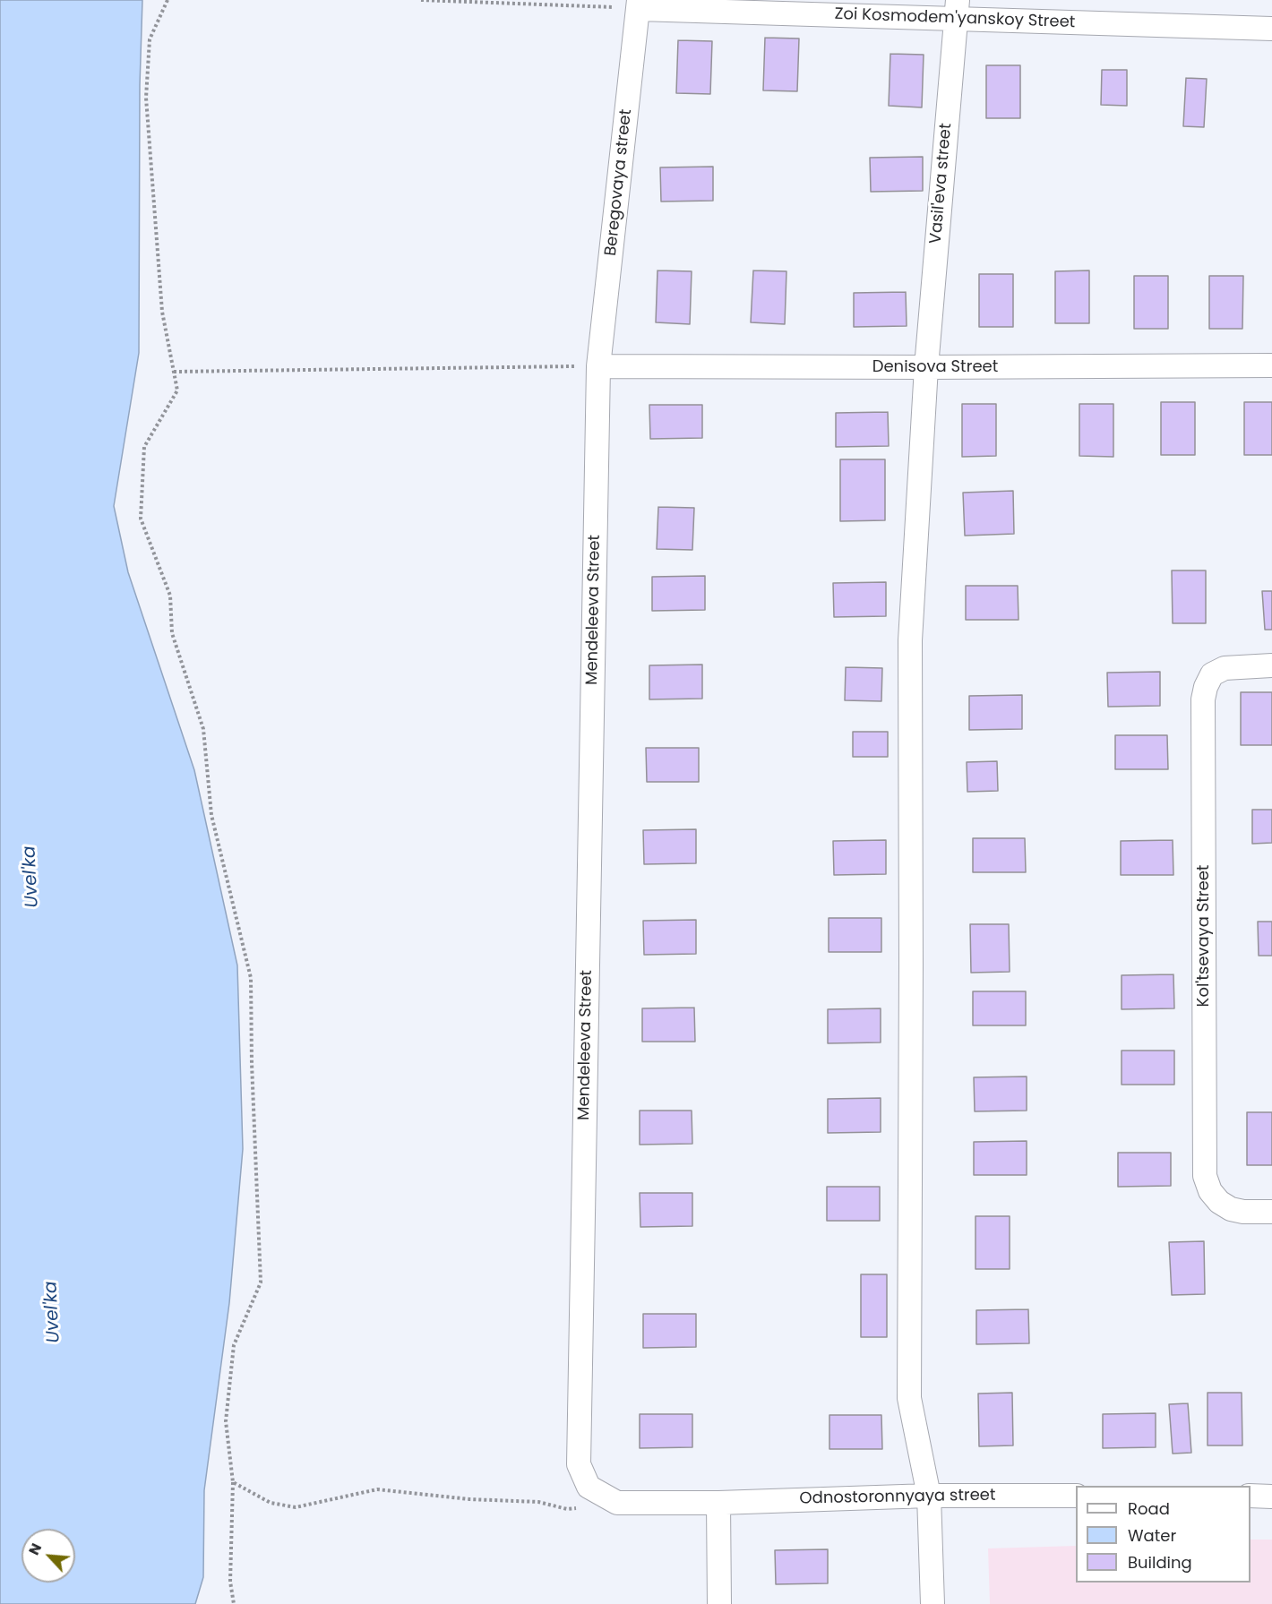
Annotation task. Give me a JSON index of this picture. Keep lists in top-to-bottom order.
{
  "streets": {
    "street": [
      "Zoi Kosmodem'yanskoy Street",
      "Beregovaya street",
      "Vasil'eva street",
      "Denisova Street",
      "Mendeleeva Street",
      "Kol'tsevaya Street",
      "Odnostoronnyaya street"
    ]
  },
  "crossings": [
    ["Zoi Kosmodem'yanskoy Street", "Beregovaya street"],
    ["Zoi Kosmodem'yanskoy Street", "Vasil'eva street"],
    ["Beregovaya street", "Denisova Street"],
    ["Beregovaya street", "Mendeleeva Street"],
    ["Vasil'eva street", "Denisova Street"],
    ["Denisova Street", "Mendeleeva Street"],
    ["Mendeleeva Street", "Odnostoronnyaya street"]
  ],
  "water": ["Uvel'ka"],
  "legend": ["Road", "Water", "Building"],
  "north": "top left"
}
